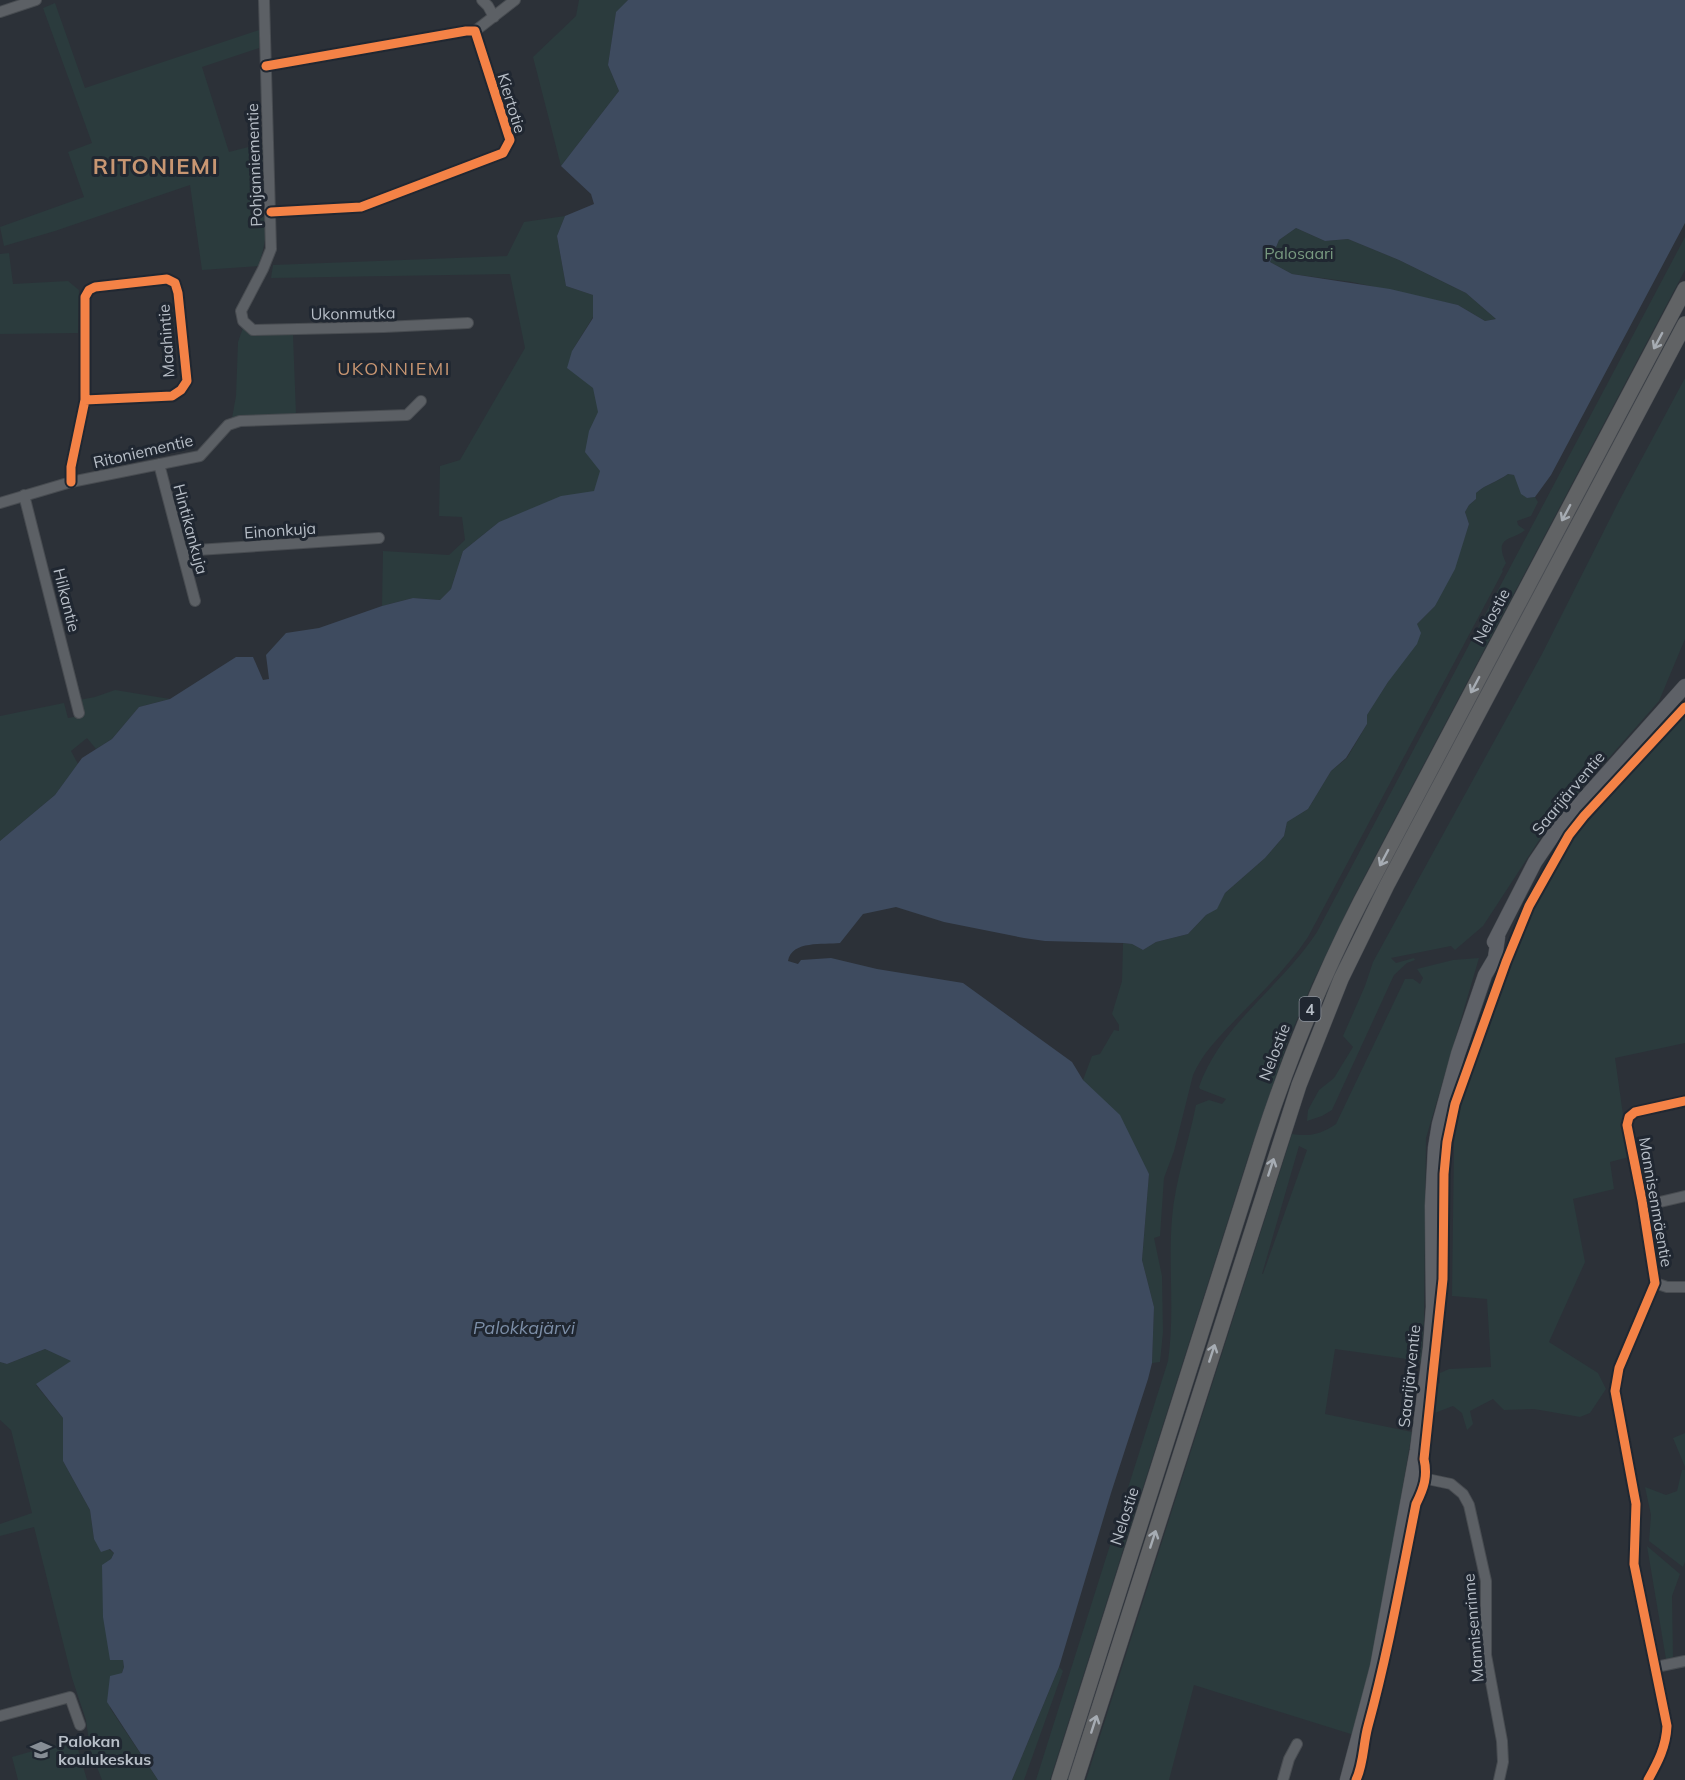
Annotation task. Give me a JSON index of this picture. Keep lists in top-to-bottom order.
{
  "streets": {
    "highway": ["Nelostie", "4"],
    "main road": ["Saarijärventie"],
    "street": [
      "Kiertotie",
      "Pohjanniementie",
      "Ukonmutka",
      "Maahintie",
      "Ritoniementie",
      "Hintikankuja",
      "Einonkuja",
      "Hilkantie",
      "Mannisenmäentie",
      "Mannisenrinne"
    ]
  },
  "crossings": [
    ["Kiertotie", "Pohjanniementie"],
    ["Pohjanniementie", "Ukonmutka"],
    ["Maahintie", "Ritoniementie"],
    ["Ritoniementie", "Hintikankuja"],
    ["Ritoniementie", "Hilkantie"],
    ["Hintikankuja", "Einonkuja"],
    ["Saarijärventie", "Mannisenrinne"]
  ],
  "districts": ["RITONIEMI", "UKONNIEMI"],
  "water": ["Palokkajärvi"],
  "parks": ["Palosaari"],
  "places": {
    "school or university": ["Palokan koulukeskus"]
  }
}
